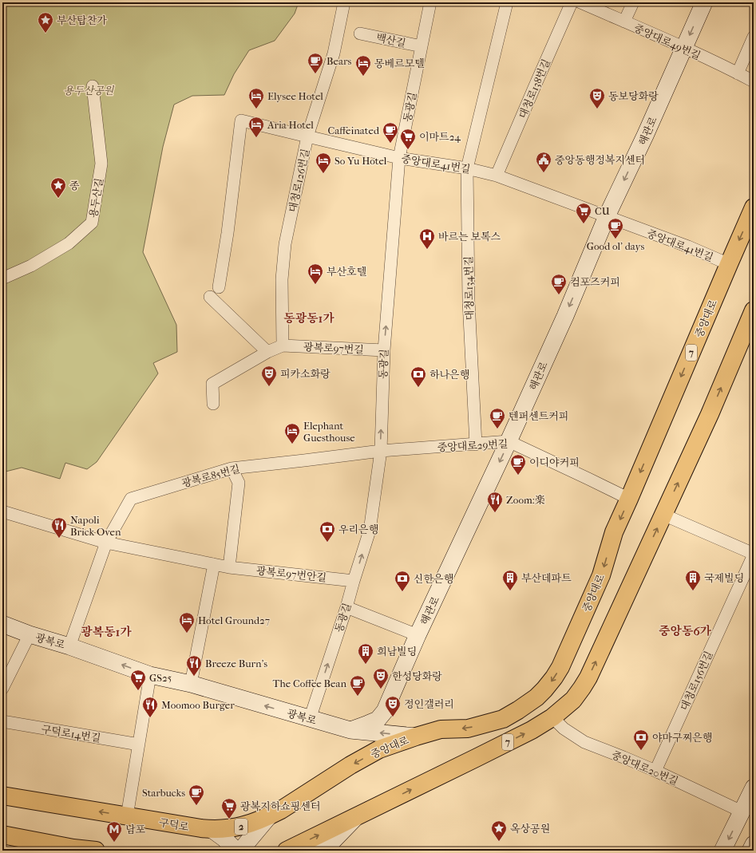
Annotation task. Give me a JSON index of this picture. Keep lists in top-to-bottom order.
{
  "streets": {
    "main road": [
      "해관로",
      "중앙대로",
      "7",
      "광복로",
      "구덕로",
      "2"
    ],
    "street": [
      "백산길",
      "중앙대로49번길",
      "대청로138번길",
      "동광길",
      "중앙대로41번길",
      "대청로126번길",
      "용두산길",
      "대청로134번길",
      "광복로97번길",
      "중앙대로29번길",
      "광복로85번길",
      "광복로97번안길",
      "대청로156번길",
      "구덕로14번길",
      "중앙대로20번길"
    ]
  },
  "crossings": [
    ["백산길", "동광길"],
    ["중앙대로49번길", "해관로"],
    ["대청로138번길", "중앙대로41번길"],
    ["동광길", "중앙대로41번길"],
    ["동광길", "광복로97번길"],
    ["동광길", "중앙대로29번길"],
    ["동광길", "광복로85번길"],
    ["동광길", "광복로97번안길"],
    ["동광길", "광복로"],
    ["해관로", "중앙대로41번길"],
    ["해관로", "중앙대로29번길"],
    ["해관로", "광복로"],
    ["중앙대로41번길", "대청로126번길"],
    ["중앙대로41번길", "대청로134번길"],
    ["중앙대로41번길", "중앙대로"],
    ["대청로126번길", "광복로97번길"],
    ["대청로134번길", "중앙대로29번길"],
    ["중앙대로", "중앙대로29번길"],
    ["중앙대로", "광복로"],
    ["중앙대로", "구덕로"],
    ["7", "중앙대로20번길"],
    ["중앙대로29번길", "광복로85번길"],
    ["광복로85번길", "광복로97번안길"],
    ["광복로85번길", "광복로"],
    ["대청로156번길", "중앙대로20번길"]
  ],
  "one_way": ["동광길", "해관로", "광복로"],
  "districts": ["동광동1가", "중앙동6가", "광복동1가"],
  "parks": ["용두산공원"],
  "places": {
    "place": ["부산탑찬가", "종", "옥상공원"],
    "cafe": [
      "Bears",
      "Caffeinated",
      "Good ol' days",
      "컴포즈커피",
      "텐퍼센트커피",
      "이디야커피",
      "The Coffee Bean",
      "Starbucks"
    ],
    "hotel": [
      "몽베르모텔",
      "Elysee Hotel",
      "Aria Hotel",
      "So Yu Hotel",
      "부산호텔",
      "Elephant Guesthouse",
      "Hotel Ground27"
    ],
    "theatre": [
      "동보당화랑",
      "피카소화랑",
      "한성당화랑",
      "정인갤러리"
    ],
    "supermarket": [
      "이마트24",
      "CU",
      "GS25",
      "광복지하쇼핑센터"
    ],
    "public building": ["중앙동행정복지센터"],
    "hospital": ["바르는 보톡스"],
    "bank": [
      "하나은행",
      "우리은행",
      "신한은행",
      "야마구찌은행"
    ],
    "restaurant": [
      "Zoom:楽",
      "Napoli Brick Oven",
      "Breeze Burn's",
      "Moomoo Burger"
    ],
    "building": ["부산데파트", "국제빌딩", "희남빌딩"],
    "metro station": ["남포"]
  }
}
